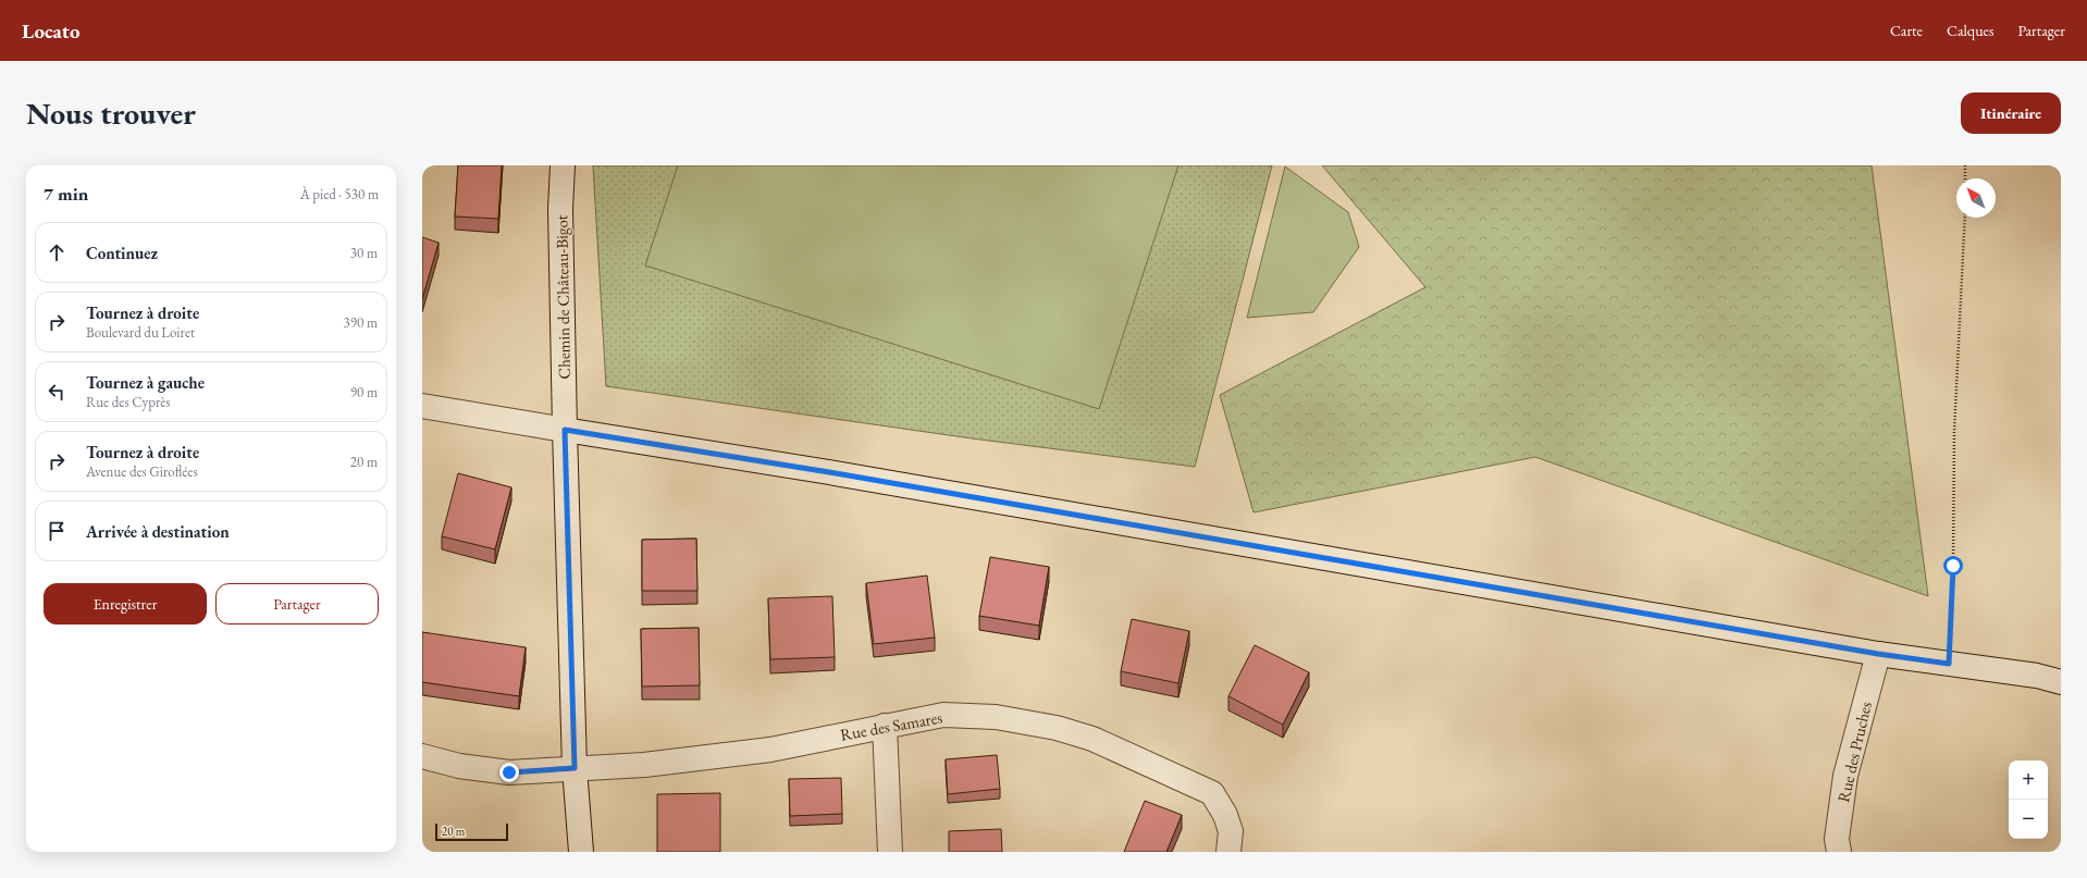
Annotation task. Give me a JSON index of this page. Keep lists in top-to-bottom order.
{
  "streets": {
    "street": ["Chemin de Château-Bigot", "Rue des Samares", "Rue des Pruches"]
  },
  "crossings": [
    ["Chemin de Château-Bigot", "Rue des Samares"]
  ],
  "scale_bar": "20 m",
  "north": "top left",
  "page": {
    "header": "Locato",
    "nav": ["Carte", "Calques", "Partager"],
    "buttons": [
      "Itinéraire",
      ["Enregistrer", "Partager"]
    ],
    "title": "Nous trouver",
    "heading": ["7 min", "À pied · 530 m"],
    "list": [
      ["Continuez", "30 m"],
      ["Tournez à droite", "Boulevard du Loiret", "390 m"],
      ["Tournez à gauche", "Rue des Cyprès", "90 m"],
      ["Tournez à droite", "Avenue des Giroflées", "20 m"],
      "Arrivée à destination"
    ],
    "map_buttons": ["+", "−"],
    "scale": "20 m"
  }
}
